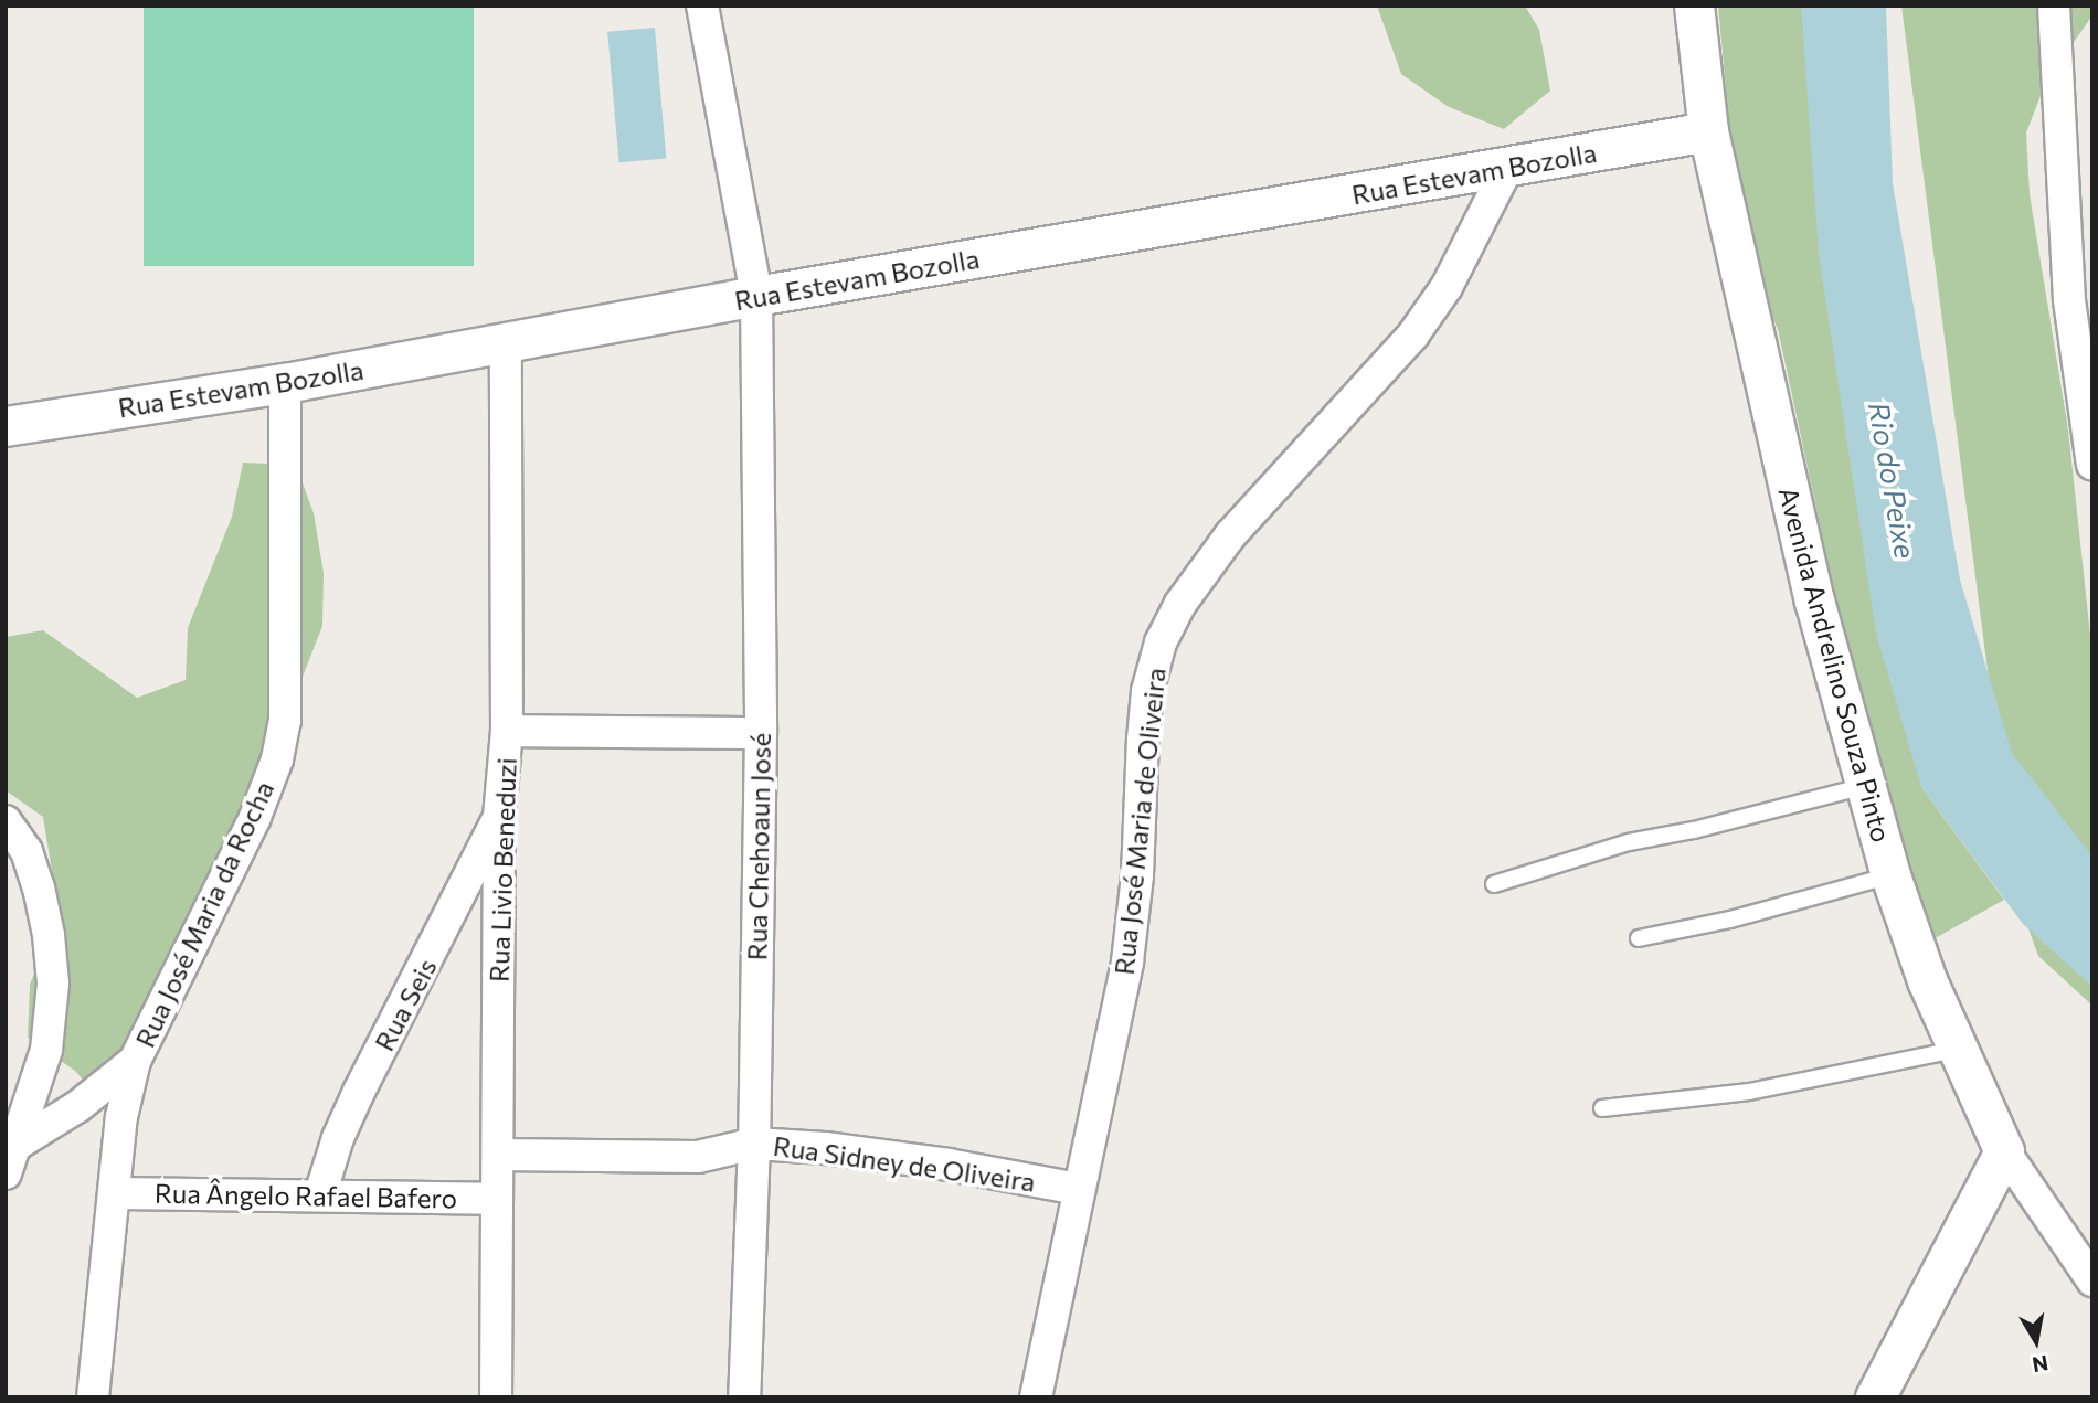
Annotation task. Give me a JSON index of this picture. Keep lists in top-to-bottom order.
{
  "streets": {
    "street": [
      "Rua Estevam Bozolla",
      "Avenida Andrelino Souza Pinto",
      "Rua José Maria de Oliveira",
      "Rua Chehoaun José",
      "Rua Livio Beneduzi",
      "Rua José Maria da Rocha",
      "Rua Seis",
      "Rua Sidney de Oliveira",
      "Rua Ângelo Rafael Bafero"
    ]
  },
  "crossings": [
    ["Rua Estevam Bozolla", "Avenida Andrelino Souza Pinto"],
    ["Rua Estevam Bozolla", "Rua José Maria de Oliveira"],
    ["Rua Estevam Bozolla", "Rua Chehoaun José"],
    ["Rua Estevam Bozolla", "Rua Livio Beneduzi"],
    ["Rua Estevam Bozolla", "Rua José Maria da Rocha"],
    ["Rua José Maria de Oliveira", "Rua Sidney de Oliveira"],
    ["Rua Chehoaun José", "Rua Sidney de Oliveira"],
    ["Rua Livio Beneduzi", "Rua Seis"],
    ["Rua Livio Beneduzi", "Rua Sidney de Oliveira"],
    ["Rua Livio Beneduzi", "Rua Ângelo Rafael Bafero"],
    ["Rua José Maria da Rocha", "Rua Ângelo Rafael Bafero"],
    ["Rua Seis", "Rua Ângelo Rafael Bafero"]
  ],
  "water": ["Rio do Peixe"],
  "north": "bottom"
}
